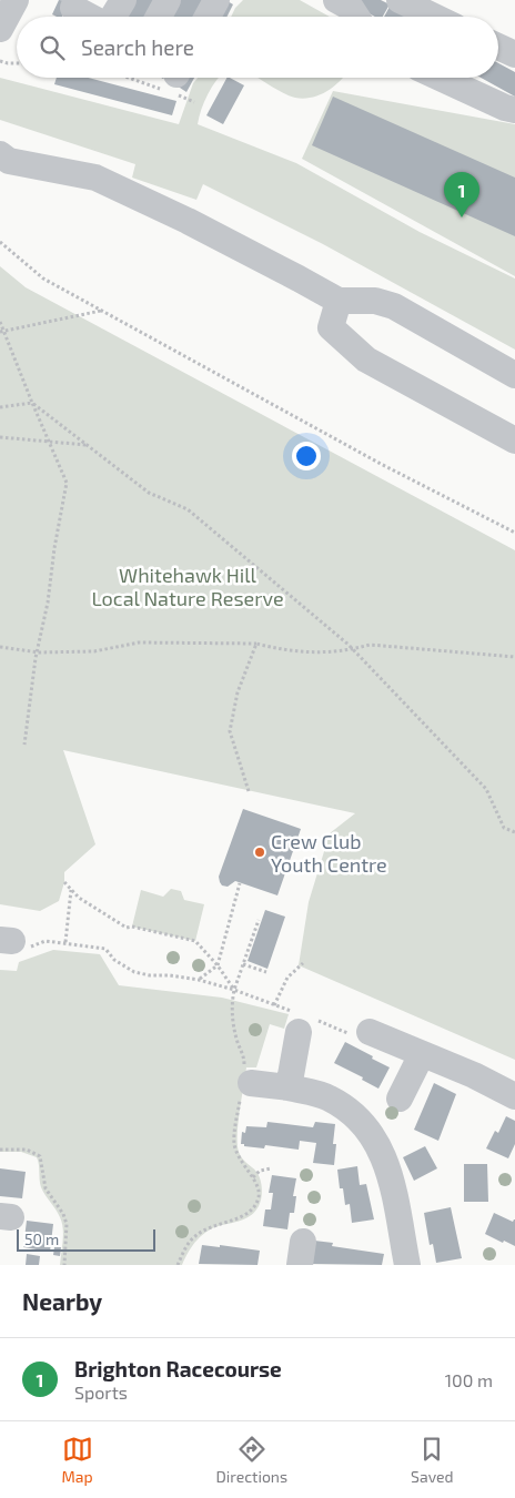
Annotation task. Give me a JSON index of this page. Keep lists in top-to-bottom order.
{
  "parks": ["Whitehawk Hill Local Nature Reserve"],
  "places": ["Crew Club Youth Centre"],
  "scale_bar": "50 m",
  "page": {
    "search": "Search here",
    "pins": "1",
    "scale": "50 m",
    "heading": "Nearby",
    "list": [
      {
        "mark": "1",
        "name": "Brighton Racecourse",
        "note": "Sports",
        "value": "100 m"
      }
    ],
    "nav": ["Map", "Directions", "Saved"]
  }
}
